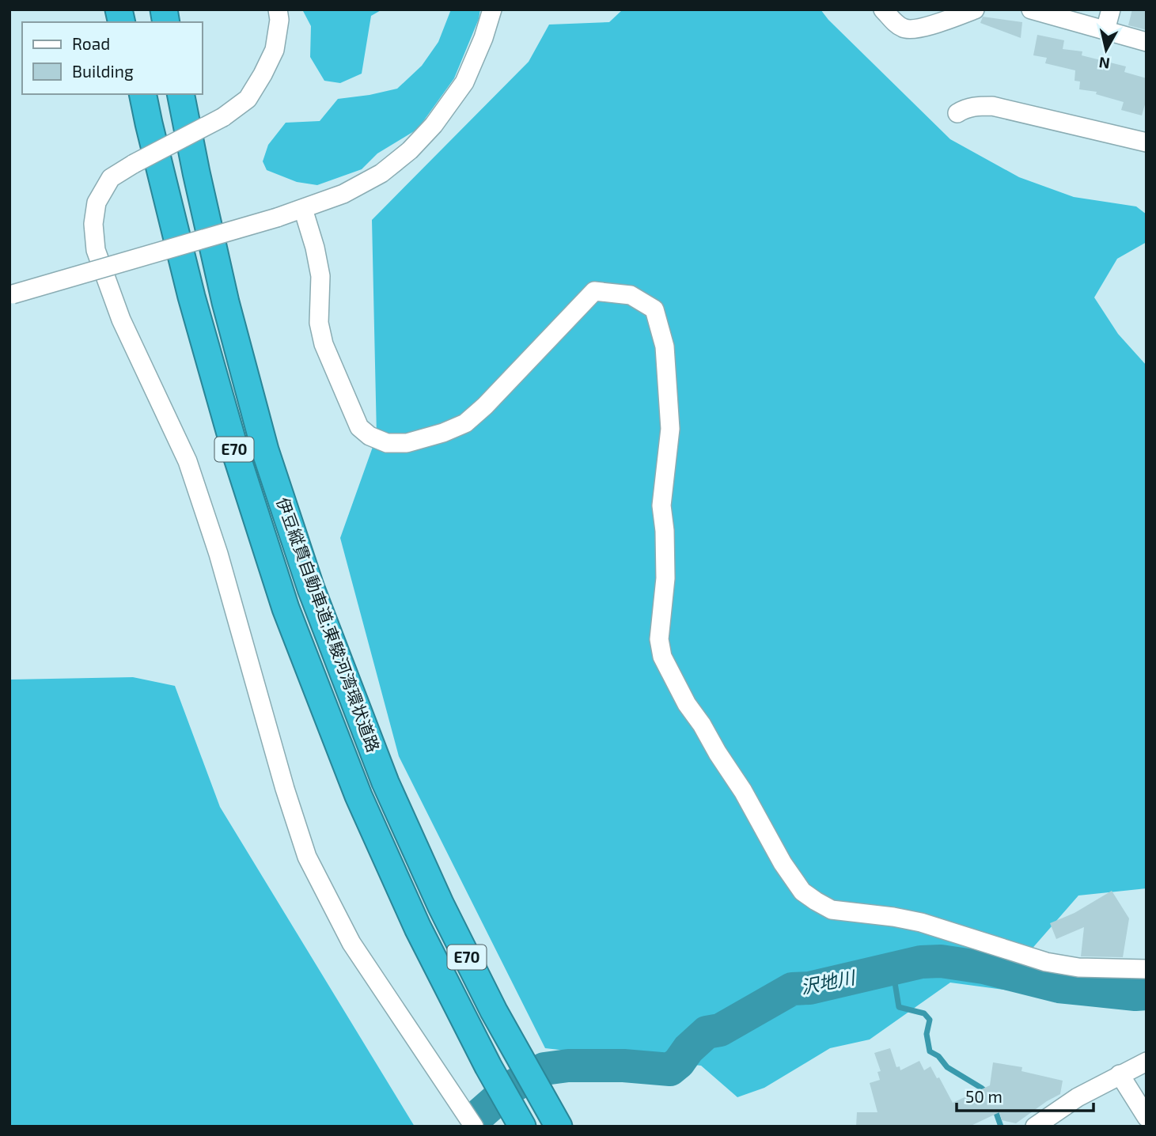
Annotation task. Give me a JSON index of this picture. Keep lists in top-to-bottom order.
{
  "streets": {
    "highway": ["E70", "伊豆縦貫自動車道;東駿河湾環状道路"]
  },
  "water": ["沢地川"],
  "legend": ["Road", "Building"],
  "scale_bar": "50 m",
  "north": "bottom"
}
